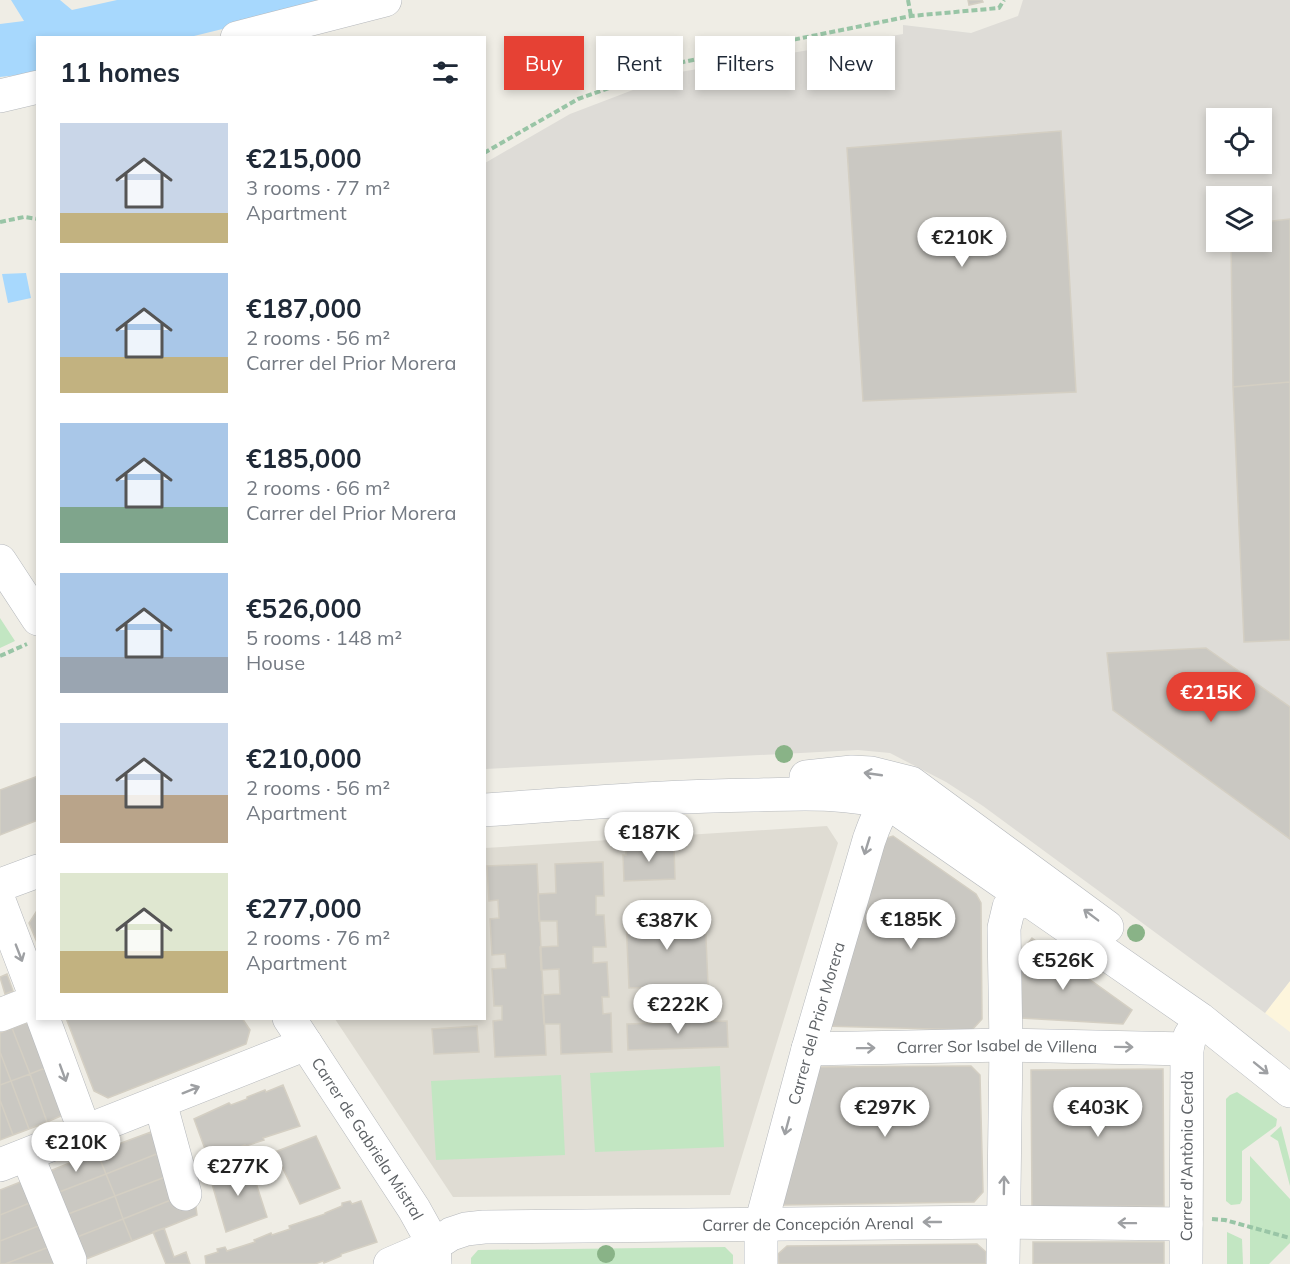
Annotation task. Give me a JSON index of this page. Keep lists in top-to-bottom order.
{
  "streets": {
    "street": [
      "Carrer del Prior Morera",
      "Carrer Sor Isabel de Villena",
      "Carrer de Gabriela Mistral",
      "Carrer d'Antònia Cerdà",
      "Carrer de Concepción Arenal"
    ]
  },
  "crossings": [
    ["Carrer del Prior Morera", "Carrer Sor Isabel de Villena"],
    ["Carrer del Prior Morera", "Carrer de Concepción Arenal"],
    ["Carrer Sor Isabel de Villena", "Carrer d'Antònia Cerdà"],
    ["Carrer de Gabriela Mistral", "Carrer de Concepción Arenal"],
    ["Carrer d'Antònia Cerdà", "Carrer de Concepción Arenal"]
  ],
  "one_way": ["Carrer Sor Isabel de Villena", "Carrer de Concepción Arenal"],
  "page": {
    "chip": [
      "Buy",
      "Rent",
      "Filters",
      "New"
    ],
    "heading": "11 homes",
    "list": [
      {
        "name": "€215,000",
        "note": "3 rooms · 77 m² · Apartment"
      },
      {
        "name": "€187,000",
        "note": "2 rooms · 56 m² · Carrer del Prior Morera"
      },
      {
        "name": "€185,000",
        "note": "2 rooms · 66 m² · Carrer del Prior Morera"
      },
      {
        "name": "€526,000",
        "note": "5 rooms · 148 m² · House"
      },
      {
        "name": "€210,000",
        "note": "2 rooms · 56 m² · Apartment"
      },
      {
        "name": "€277,000",
        "note": "2 rooms · 76 m² · Apartment"
      }
    ],
    "price": [
      "€210K",
      "€215K",
      "€187K",
      "€185K",
      "€387K",
      "€526K",
      "€222K",
      "€297K",
      "€403K",
      "€210K",
      "€277K"
    ]
  }
}
